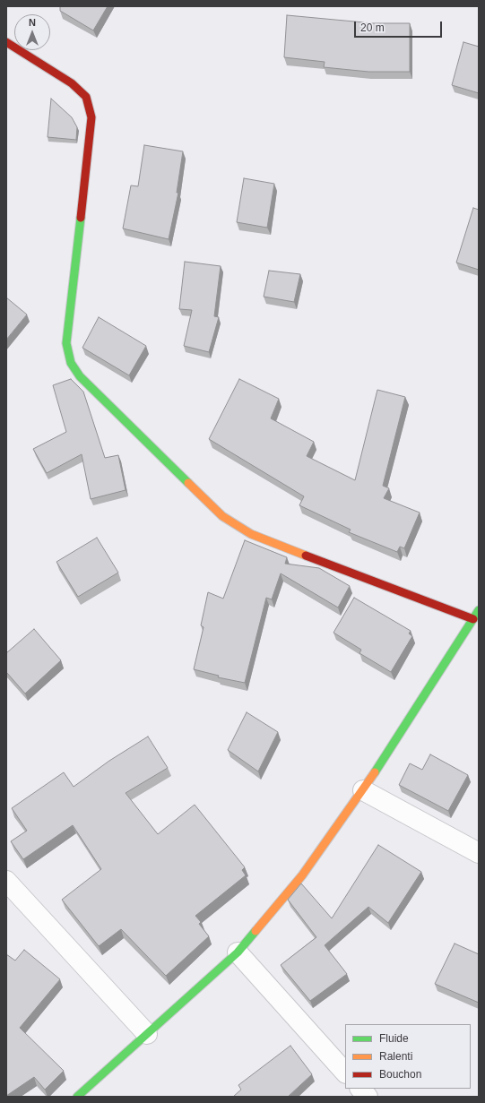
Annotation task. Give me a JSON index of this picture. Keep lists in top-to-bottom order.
{
  "legend": ["Fluide", "Ralenti", "Bouchon"],
  "scale_bar": "20 m",
  "north": "top"
}
